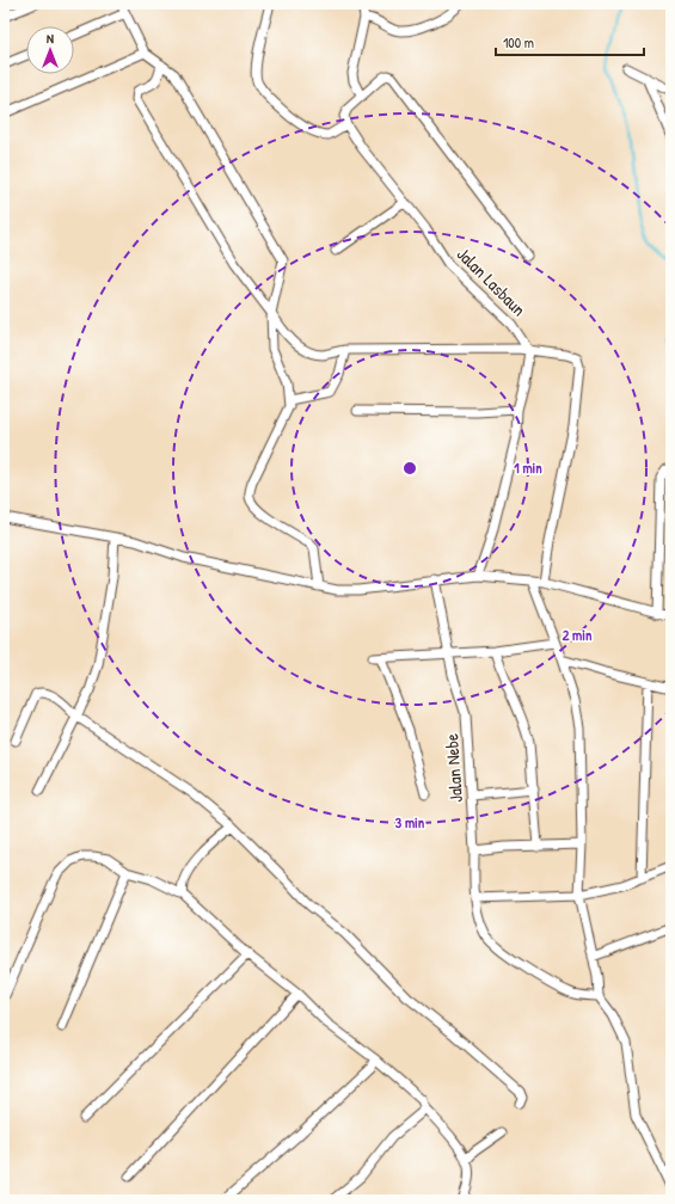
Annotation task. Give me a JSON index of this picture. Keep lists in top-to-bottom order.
{
  "streets": {
    "street": ["Jalan Lasbaun", "Jalan Nebe"]
  },
  "scale_bar": "100 m",
  "north": "top",
  "rings": ["1 min", "2 min", "3 min"]
}
